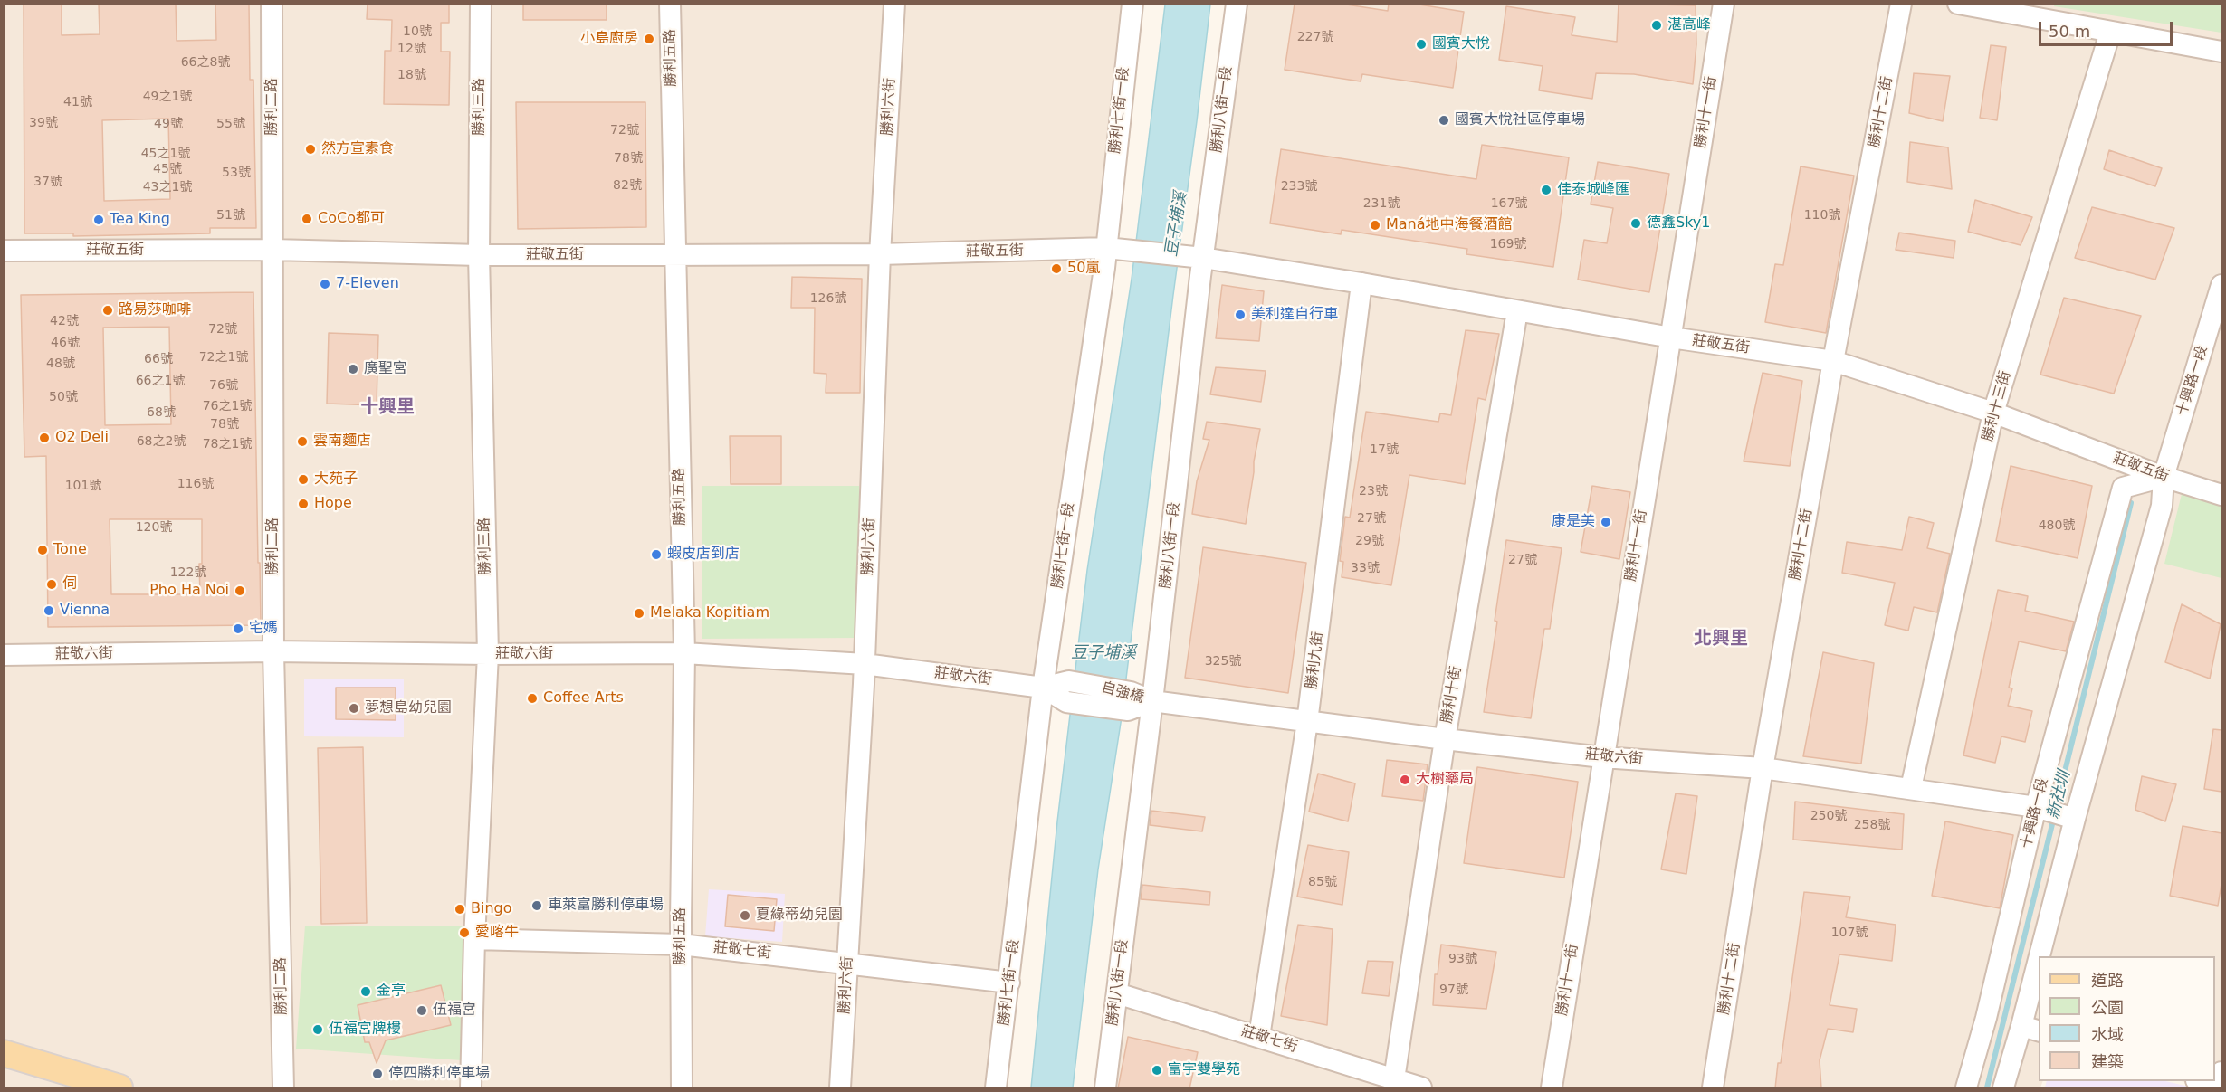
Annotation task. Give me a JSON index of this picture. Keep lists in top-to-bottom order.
{
  "streets": {
    "street": [
      "勝利五路",
      "勝利二路",
      "勝利三路",
      "勝利六街",
      "勝利八街一段",
      "勝利七街一段",
      "勝利十一街",
      "勝利十二街",
      "莊敬五街",
      "十興路一段",
      "勝利十三街",
      "莊敬六街",
      "勝利九街",
      "自強橋",
      "勝利十街",
      "莊敬七街"
    ]
  },
  "crossings": [
    ["勝利五路", "莊敬五街"],
    ["勝利五路", "莊敬六街"],
    ["勝利五路", "莊敬七街"],
    ["勝利二路", "莊敬五街"],
    ["勝利二路", "莊敬六街"],
    ["勝利三路", "莊敬五街"],
    ["勝利三路", "莊敬六街"],
    ["勝利三路", "莊敬七街"],
    ["勝利六街", "莊敬五街"],
    ["勝利六街", "莊敬六街"],
    ["勝利六街", "莊敬七街"],
    ["勝利八街一段", "莊敬五街"],
    ["勝利八街一段", "莊敬六街"],
    ["勝利八街一段", "自強橋"],
    ["勝利八街一段", "莊敬七街"],
    ["勝利七街一段", "莊敬五街"],
    ["勝利七街一段", "莊敬六街"],
    ["勝利七街一段", "自強橋"],
    ["勝利七街一段", "莊敬七街"],
    ["勝利十一街", "莊敬五街"],
    ["勝利十一街", "莊敬六街"],
    ["勝利十二街", "莊敬五街"],
    ["勝利十二街", "莊敬六街"],
    ["莊敬五街", "十興路一段"],
    ["莊敬五街", "勝利十三街"],
    ["莊敬五街", "勝利九街"],
    ["莊敬五街", "勝利十街"],
    ["十興路一段", "莊敬六街"],
    ["勝利十三街", "莊敬六街"],
    ["莊敬六街", "勝利九街"],
    ["莊敬六街", "自強橋"],
    ["莊敬六街", "勝利十街"],
    ["勝利九街", "莊敬七街"],
    ["勝利十街", "莊敬七街"]
  ],
  "districts": ["十興里", "北興里"],
  "water": ["豆子埔溪", "新社圳"],
  "places": [
    "湛高峰",
    "小島廚房",
    "國賓大悅",
    "國賓大悅社區停車場",
    "然方宣素食",
    "佳泰城峰匯",
    "CoCo都可",
    "Tea King",
    "德鑫Sky1",
    "Maná地中海餐酒館",
    "50嵐",
    "7-Eleven",
    "路易莎咖啡",
    "美利達自行車",
    "廣聖宮",
    "O2 Deli",
    "雲南麵店",
    "大苑子",
    "Hope",
    "康是美",
    "Tone",
    "蝦皮店到店",
    "伺",
    "Pho Ha Noi",
    "Vienna",
    "Melaka Kopitiam",
    "宅媽",
    "Coffee Arts",
    "夢想島幼兒園",
    "大樹藥局",
    "車萊富勝利停車場",
    "Bingo",
    "夏綠蒂幼兒園",
    "愛喀牛",
    "金亭",
    "伍福宮",
    "伍福宮牌樓",
    "富宇雙學苑",
    "停四勝利停車場"
  ],
  "house_numbers": [
    "10號",
    "227號",
    "12號",
    "66之8號",
    "18號",
    "49之1號",
    "41號",
    "39號",
    "49號",
    "55號",
    "72號",
    "45之1號",
    "78號",
    "45號",
    "53號",
    "37號",
    "82號",
    "233號",
    "43之1號",
    "231號",
    "167號",
    "51號",
    "110號",
    "169號",
    "126號",
    "42號",
    "72號",
    "46號",
    "72之1號",
    "66號",
    "48號",
    "66之1號",
    "76號",
    "50號",
    "76之1號",
    "68號",
    "78號",
    "68之2號",
    "78之1號",
    "17號",
    "116號",
    "101號",
    "23號",
    "27號",
    "480號",
    "120號",
    "29號",
    "27號",
    "33號",
    "122號",
    "325號",
    "250號",
    "258號",
    "85號",
    "107號",
    "93號",
    "97號"
  ],
  "legend": [
    "道路",
    "公園",
    "水域",
    "建築"
  ],
  "scale_bar": "50 m"
}
